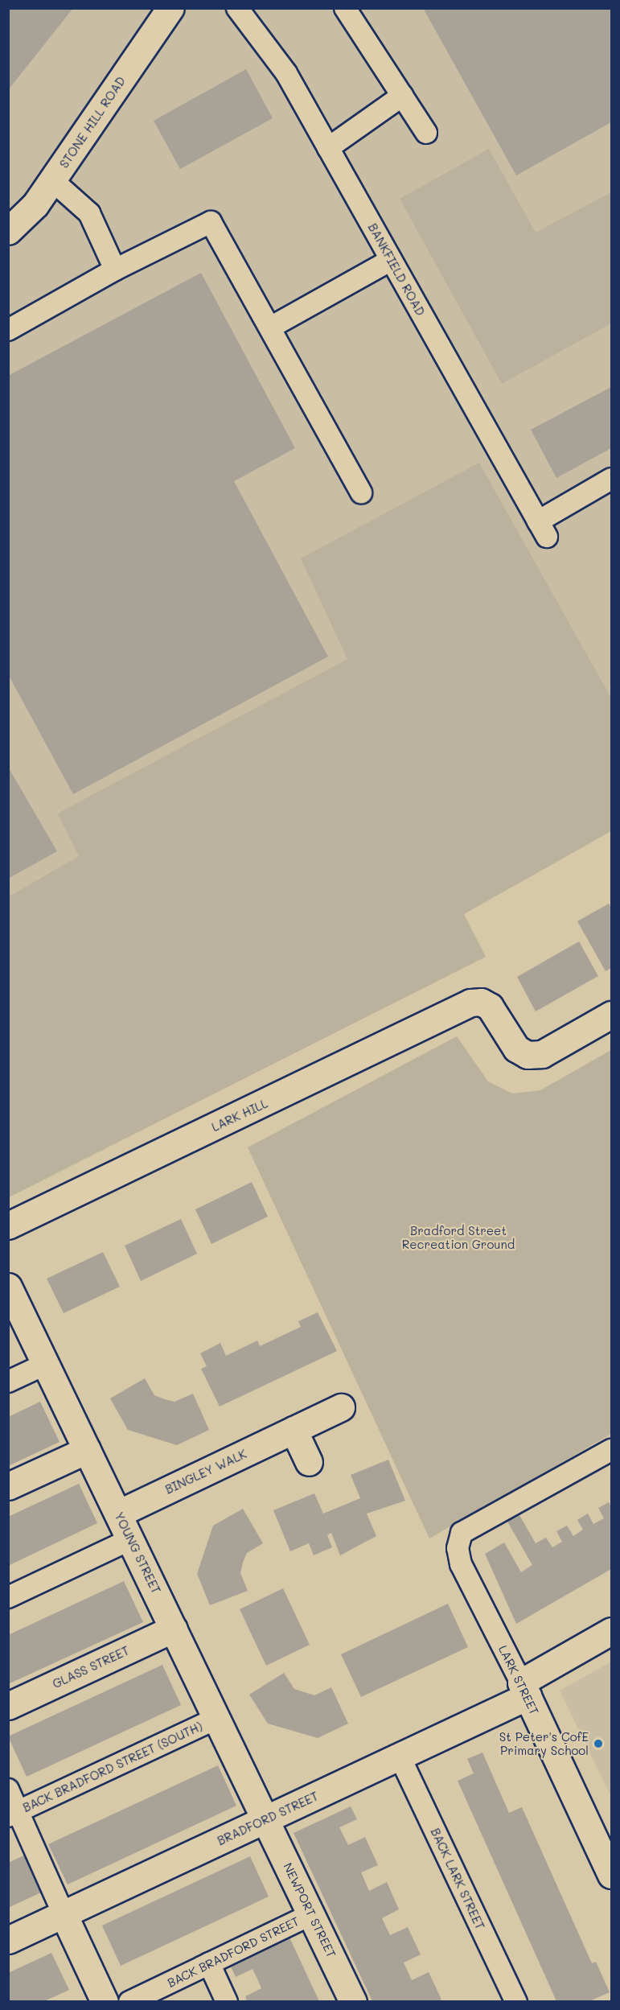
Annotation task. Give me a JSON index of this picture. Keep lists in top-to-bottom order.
{
  "streets": {
    "street": [
      "STONE HILL ROAD",
      "LARK HILL",
      "BINGLEY WALK",
      "YOUNG STREET",
      "GLASS STREET",
      "LARK STREET",
      "BRADFORD STREET",
      "NEWPORT STREET"
    ],
    "lane": [
      "BANKFIELD ROAD",
      "BACK BRADFORD STREET (SOUTH)",
      "BACK LARK STREET",
      "BACK BRADFORD STREET"
    ]
  },
  "crossings": [
    ["BINGLEY WALK", "YOUNG STREET"],
    ["YOUNG STREET", "GLASS STREET"],
    ["YOUNG STREET", "BACK BRADFORD STREET (SOUTH)"],
    ["YOUNG STREET", "BRADFORD STREET"],
    ["YOUNG STREET", "NEWPORT STREET"],
    ["LARK STREET", "BRADFORD STREET"],
    ["BRADFORD STREET", "BACK LARK STREET"],
    ["BRADFORD STREET", "NEWPORT STREET"],
    ["NEWPORT STREET", "BACK BRADFORD STREET"]
  ],
  "parks": ["Bradford Street Recreation Ground"],
  "places": ["St Peter's CofE Primary School"]
}
